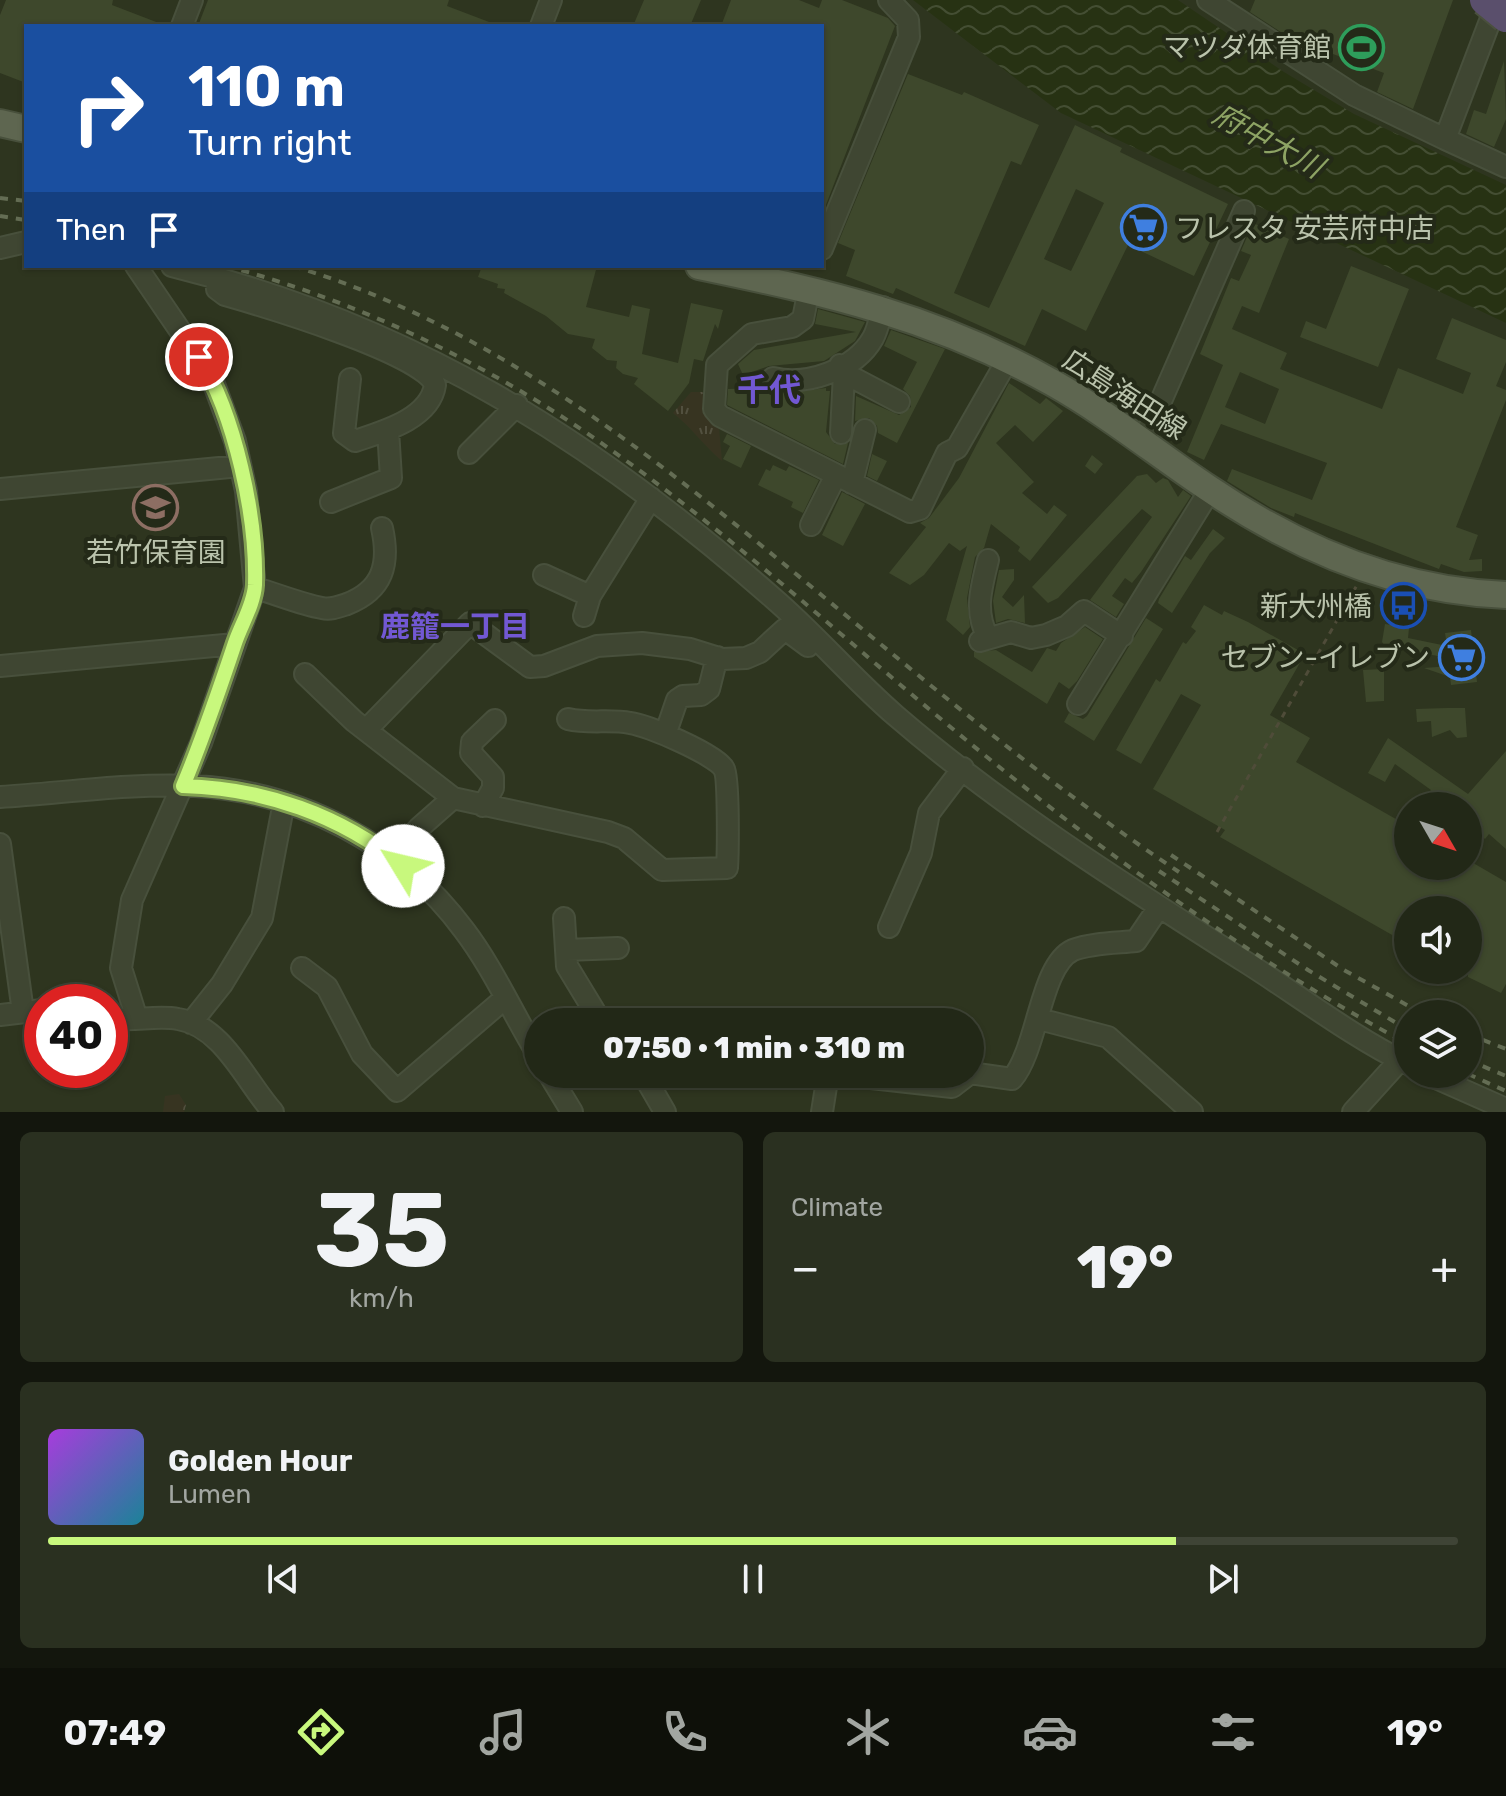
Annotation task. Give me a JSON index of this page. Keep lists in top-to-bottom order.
{
  "streets": {
    "main road": ["広島海田線"]
  },
  "districts": ["千代", "鹿籠一丁目"],
  "water": ["府中大川"],
  "places": {
    "sports": ["マツダ体育館"],
    "supermarket": ["フレスタ 安芸府中店", "セブン-イレブン"],
    "school or university": ["若竹保育園"],
    "bus stop": ["新大州橋"]
  },
  "north": "bottom right",
  "page": {
    "turn": ["110 m", "Turn right"],
    "then": "Then",
    "limit": "40",
    "trip": "07:50 · 1 min · 310 m",
    "tile": [
      ["35", "km/h"],
      "Climate"
    ],
    "heat": ["−", "19°", "+"],
    "song": ["Golden Hour", "Lumen"],
    "tabs": ["07:49", "19°"]
  }
}
